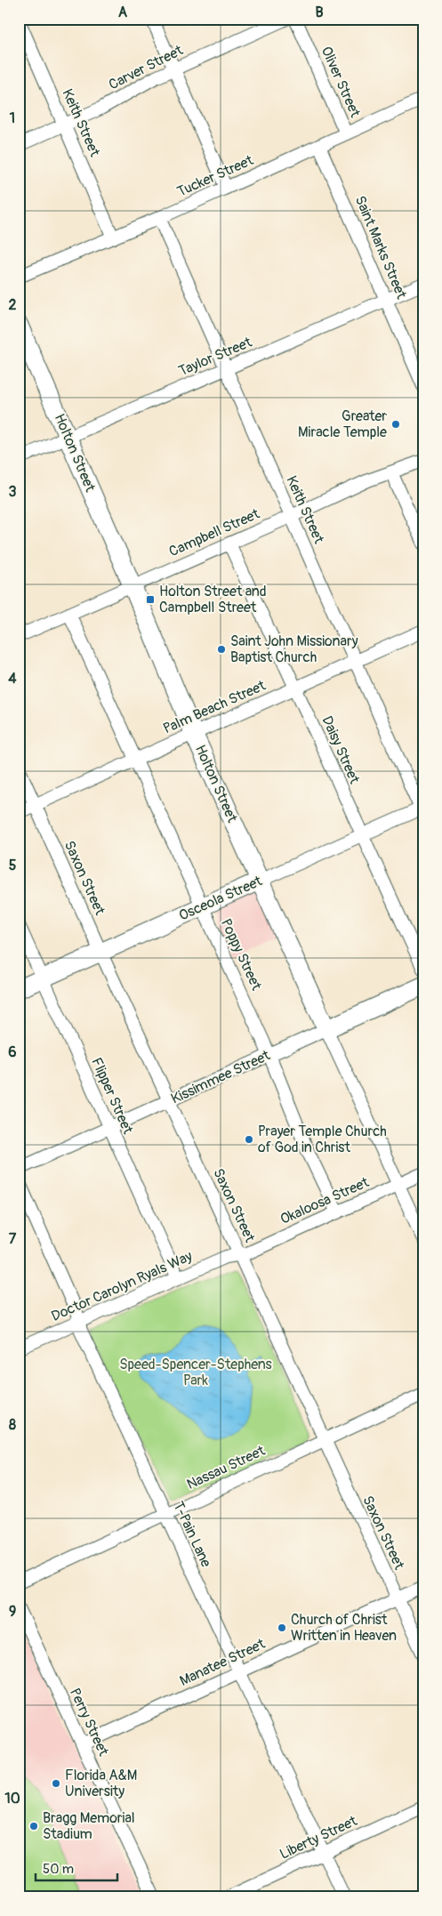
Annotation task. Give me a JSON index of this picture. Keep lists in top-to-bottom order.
{
  "streets": {
    "street": [
      "Carver Street",
      "Oliver Street",
      "Keith Street",
      "Tucker Street",
      "Saint Marks Street",
      "Taylor Street",
      "Holton Street",
      "Campbell Street",
      "Palm Beach Street",
      "Daisy Street",
      "Saxon Street",
      "Osceola Street",
      "Poppy Street",
      "Kissimmee Street",
      "Flipper Street",
      "Okaloosa Street",
      "Doctor Carolyn Ryals Way",
      "Nassau Street",
      "T-Pain Lane",
      "Manatee Street",
      "Perry Street",
      "Liberty Street"
    ]
  },
  "crossings": [
    ["Carver Street", "Keith Street"],
    ["Oliver Street", "Tucker Street"],
    ["Keith Street", "Tucker Street"],
    ["Keith Street", "Taylor Street"],
    ["Keith Street", "Campbell Street"],
    ["Keith Street", "Palm Beach Street"],
    ["Keith Street", "Osceola Street"],
    ["Tucker Street", "Saint Marks Street"],
    ["Saint Marks Street", "Taylor Street"],
    ["Taylor Street", "Holton Street"],
    ["Holton Street", "Campbell Street"],
    ["Holton Street", "Palm Beach Street"],
    ["Holton Street", "Osceola Street"],
    ["Holton Street", "Kissimmee Street"],
    ["Holton Street", "Okaloosa Street"],
    ["Campbell Street", "Daisy Street"],
    ["Campbell Street", "Poppy Street"],
    ["Palm Beach Street", "Daisy Street"],
    ["Palm Beach Street", "Saxon Street"],
    ["Palm Beach Street", "Poppy Street"],
    ["Daisy Street", "Osceola Street"],
    ["Saxon Street", "Osceola Street"],
    ["Saxon Street", "Kissimmee Street"],
    ["Saxon Street", "Okaloosa Street"],
    ["Saxon Street", "Doctor Carolyn Ryals Way"],
    ["Saxon Street", "Nassau Street"],
    ["Saxon Street", "Manatee Street"],
    ["Osceola Street", "Poppy Street"],
    ["Osceola Street", "Flipper Street"],
    ["Poppy Street", "Kissimmee Street"],
    ["Poppy Street", "Okaloosa Street"],
    ["Kissimmee Street", "Flipper Street"],
    ["Flipper Street", "Doctor Carolyn Ryals Way"],
    ["Okaloosa Street", "Doctor Carolyn Ryals Way"],
    ["Doctor Carolyn Ryals Way", "T-Pain Lane"],
    ["Nassau Street", "T-Pain Lane"],
    ["T-Pain Lane", "Manatee Street"],
    ["T-Pain Lane", "Liberty Street"],
    ["Manatee Street", "Perry Street"]
  ],
  "parks": ["Speed-Spencer-Stephens Park"],
  "places": {
    "other": [
      "Greater Miracle Temple",
      "Saint John Missionary Baptist Church",
      "Prayer Temple Church of God in Christ",
      "Church of Christ Written in Heaven",
      "Florida A&M University",
      "Bragg Memorial Stadium"
    ],
    "transit": ["Holton Street and Campbell Street"]
  },
  "scale_bar": "50 m",
  "grid": {
    "columns": ["A", "B"],
    "rows": [
      "1",
      "2",
      "3",
      "4",
      "5",
      "6",
      "7",
      "8",
      "9",
      "10"
    ]
  }
}
